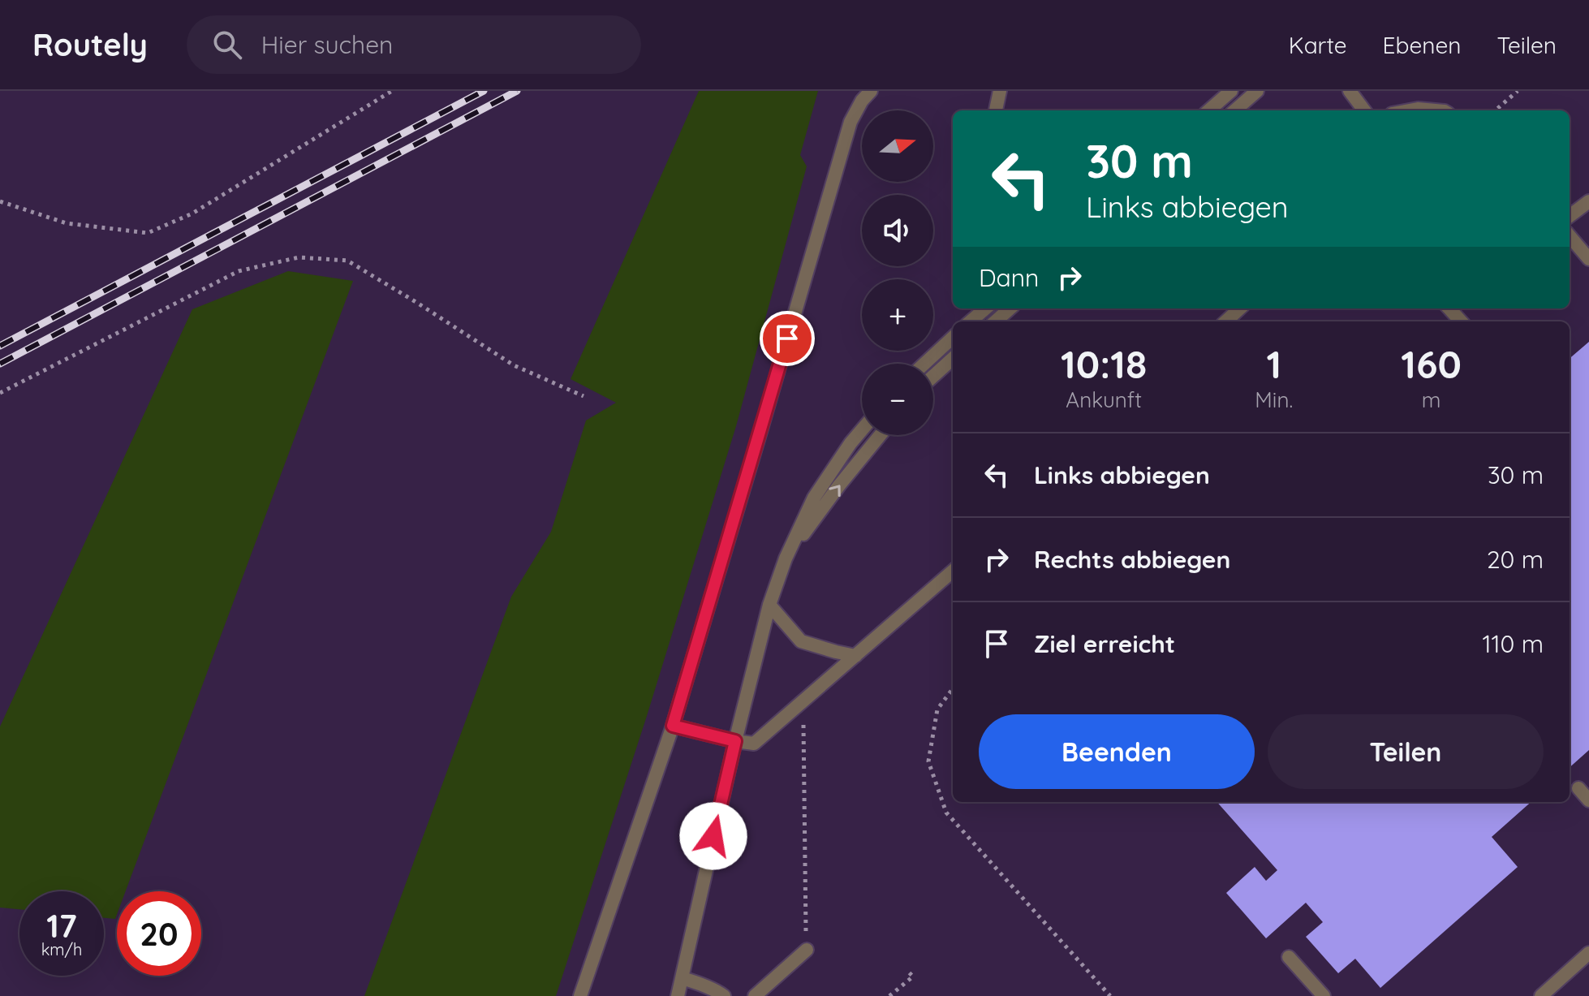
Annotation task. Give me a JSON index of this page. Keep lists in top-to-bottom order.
{
  "north": "right",
  "page": {
    "header": "Routely",
    "search": "Hier suchen",
    "nav": ["Karte", "Ebenen", "Teilen"],
    "map_buttons": ["+", "−"],
    "turn": ["30 m", "Links abbiegen"],
    "then": "Dann",
    "eta": [
      "10:18",
      "Ankunft",
      "1",
      "Min.",
      "160",
      "m"
    ],
    "list": [
      {
        "name": "Links abbiegen",
        "value": "30 m"
      },
      {
        "name": "Rechts abbiegen",
        "value": "20 m"
      },
      {
        "name": "Ziel erreicht",
        "value": "110 m"
      }
    ],
    "buttons": ["Beenden", "Teilen"],
    "speed": "17 km/h",
    "limit": "20"
  }
}
